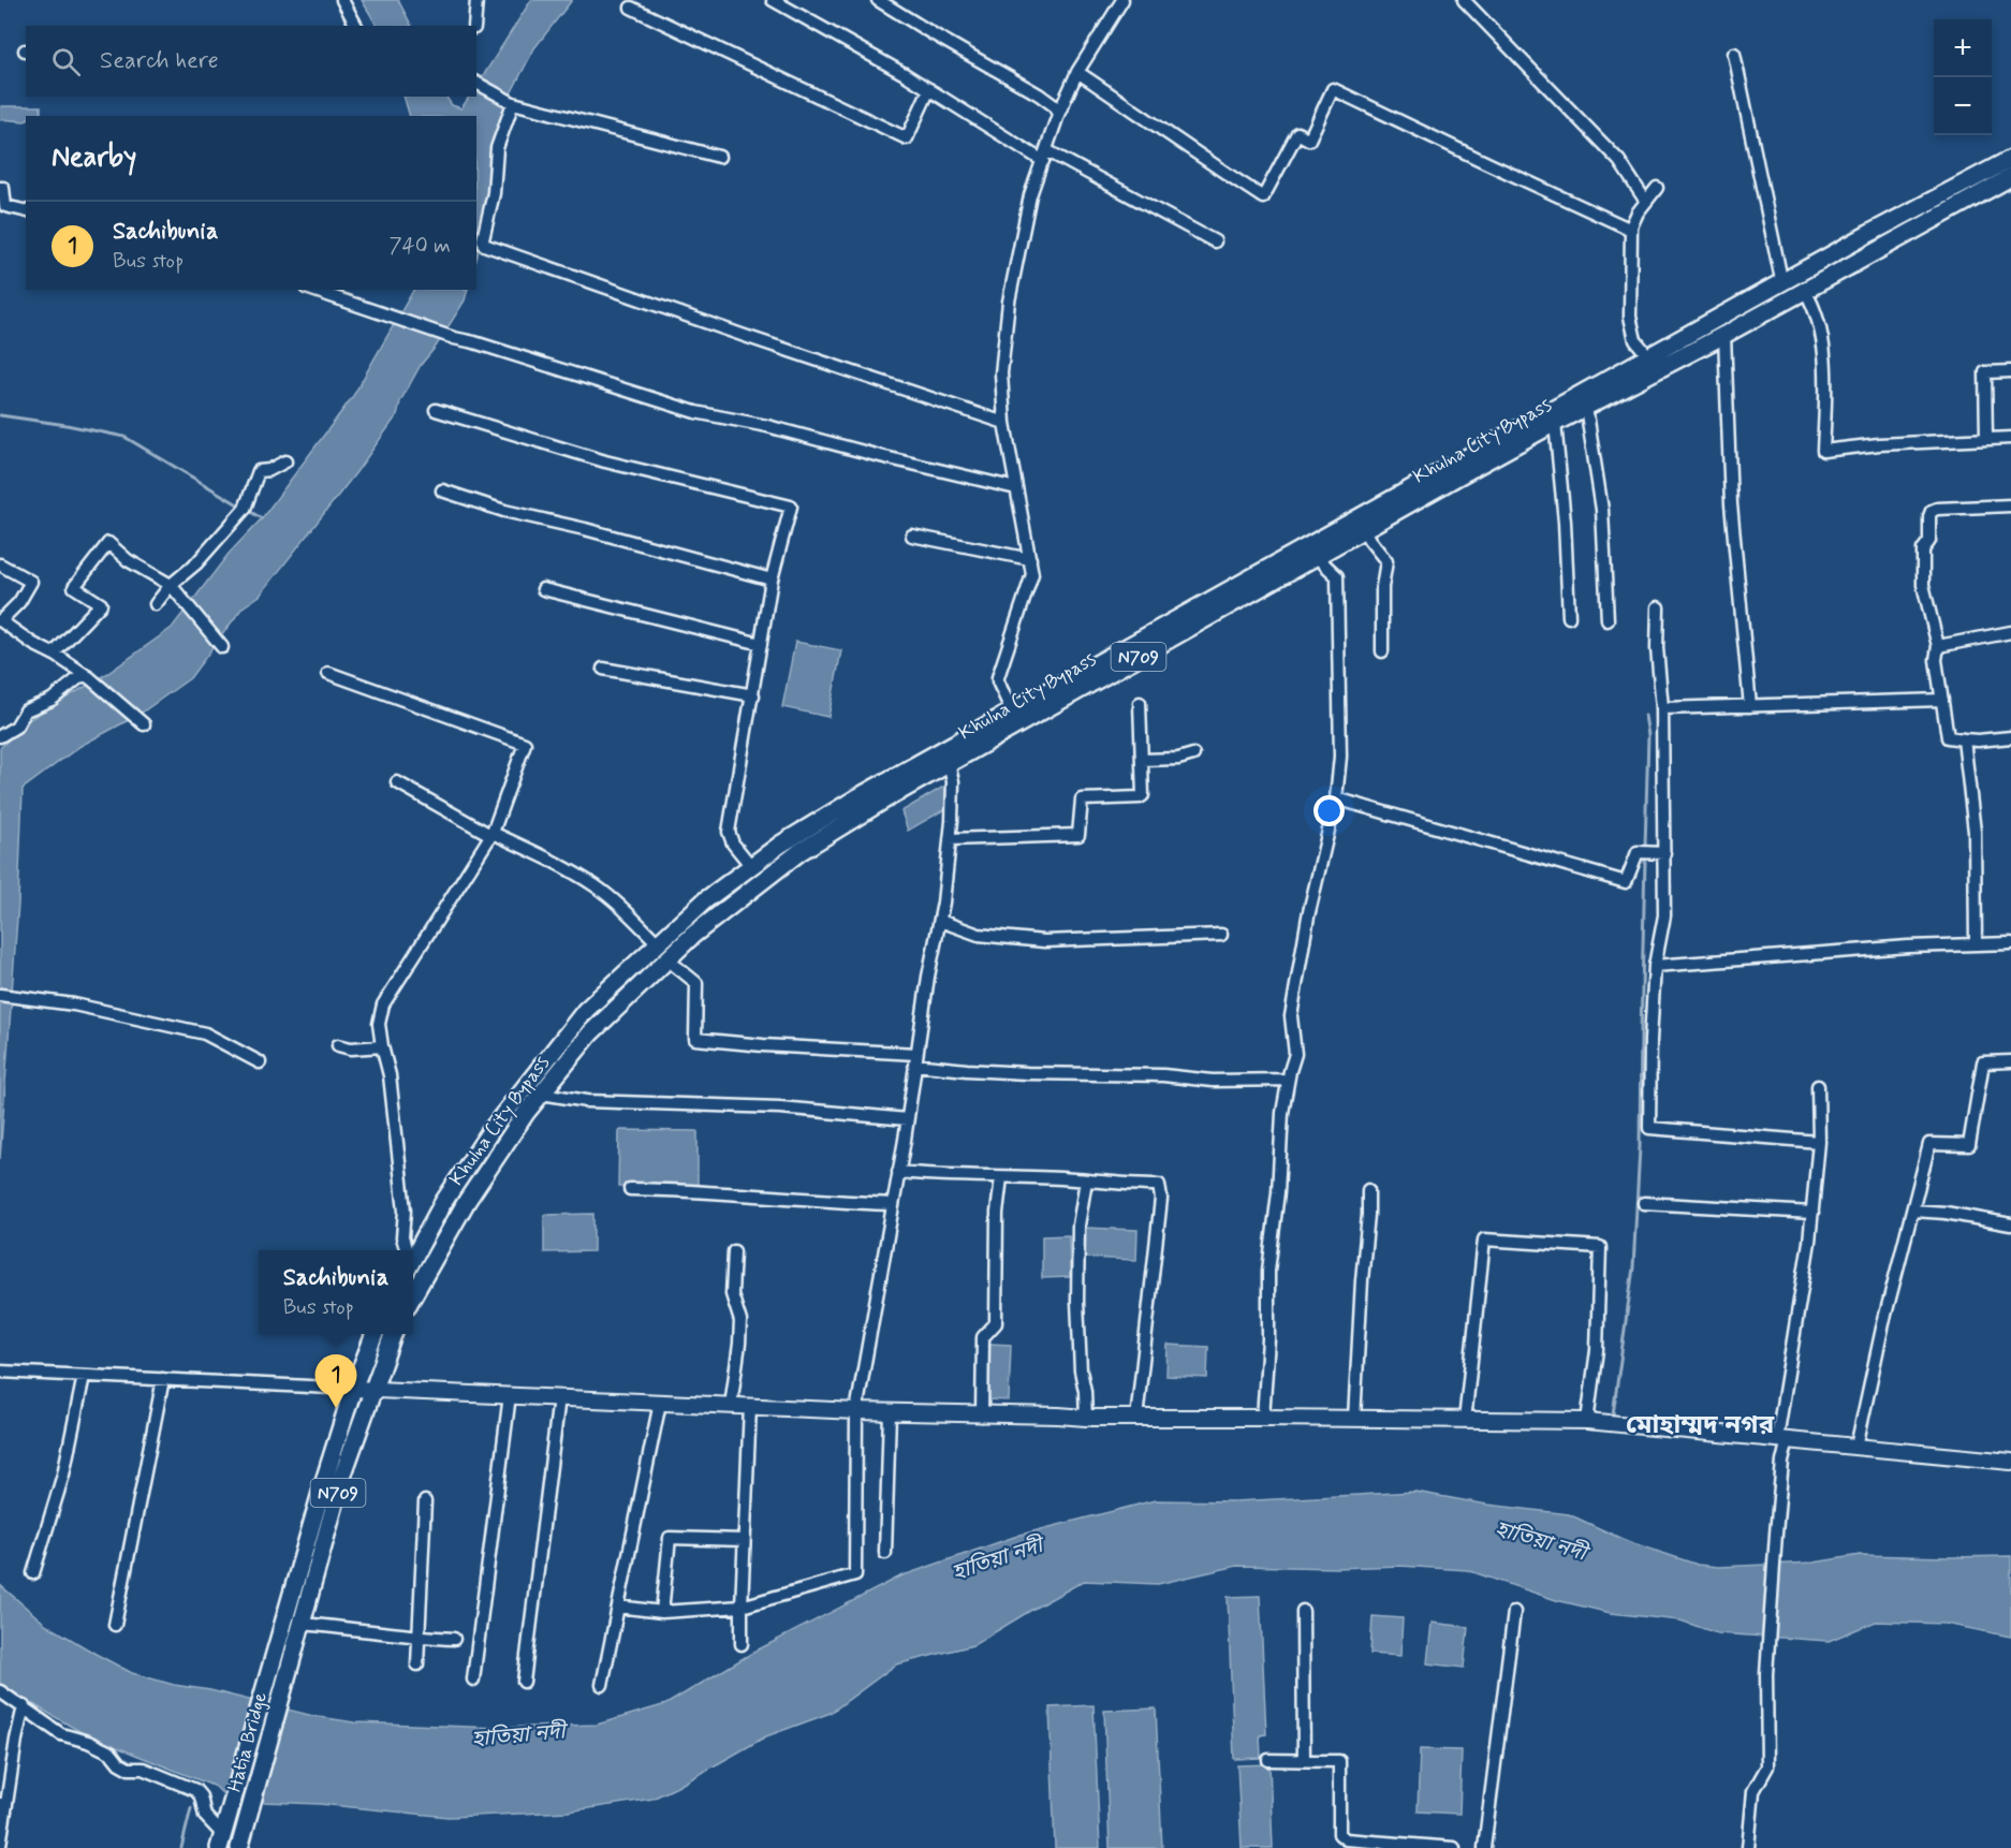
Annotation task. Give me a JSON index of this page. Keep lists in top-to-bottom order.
{
  "streets": {
    "highway": ["Khulna City Bypass", "N709", "Hatia Bridge"]
  },
  "crossings": [
    ["N709", "Hatia Bridge"]
  ],
  "districts": ["মোহাম্মদ নগর"],
  "water": ["হাতিয়া নদী"],
  "page": {
    "map_buttons": ["+", "−"],
    "search": "Search here",
    "heading": "Nearby",
    "list": [
      {
        "mark": "1",
        "name": "Sachibunia",
        "note": "Bus stop",
        "value": "740 m"
      }
    ],
    "popup": ["Sachibunia", "Bus stop"],
    "pins": "1"
  }
}
